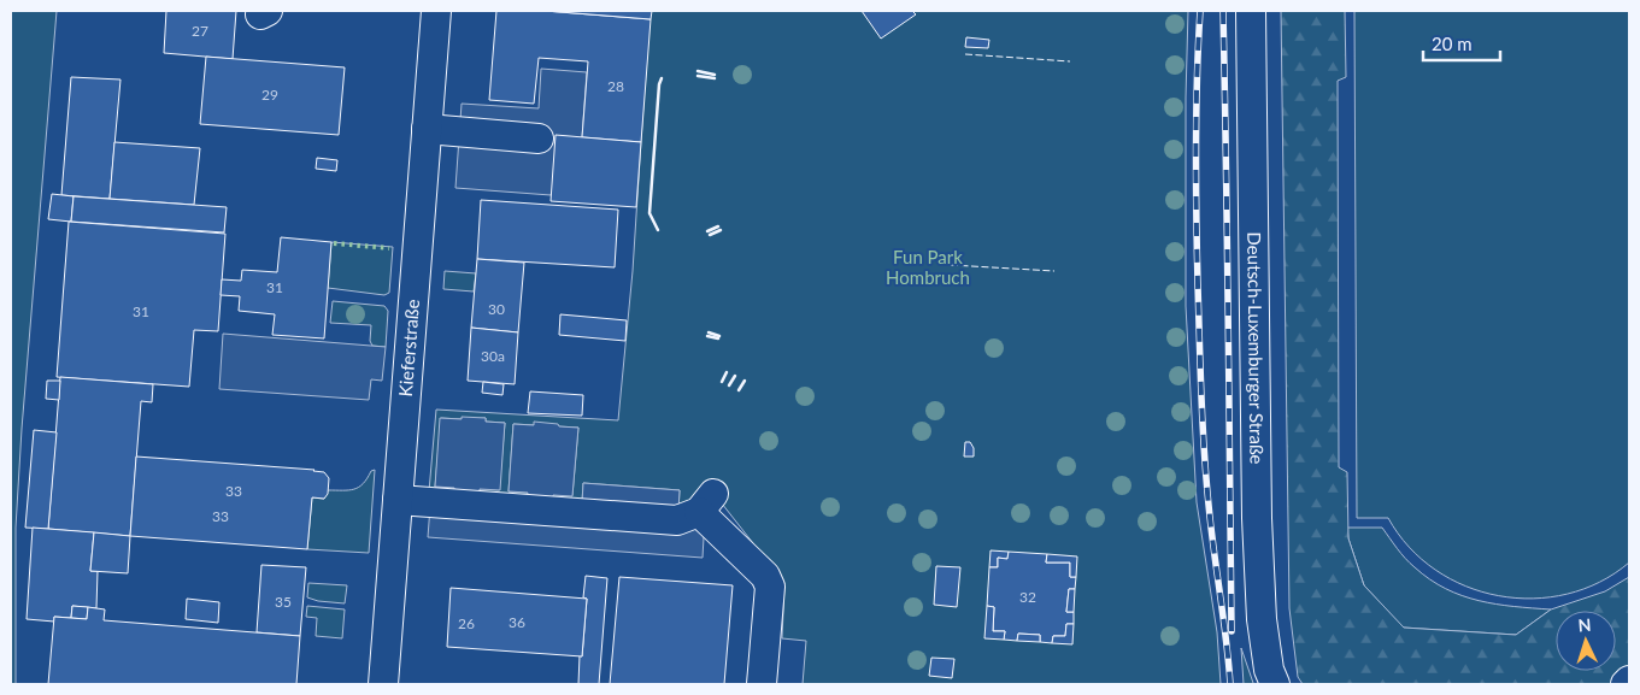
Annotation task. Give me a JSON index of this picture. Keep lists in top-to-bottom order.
{
  "streets": {
    "street": ["Kieferstraße", "Deutsch-Luxemburger Straße"]
  },
  "parks": ["Fun Park Hombruch"],
  "house_numbers": [
    "27",
    "28",
    "29",
    "31",
    "30",
    "31",
    "30a",
    "33",
    "33",
    "32",
    "35",
    "36",
    "26"
  ],
  "scale_bar": "20 m",
  "north": "top"
}
